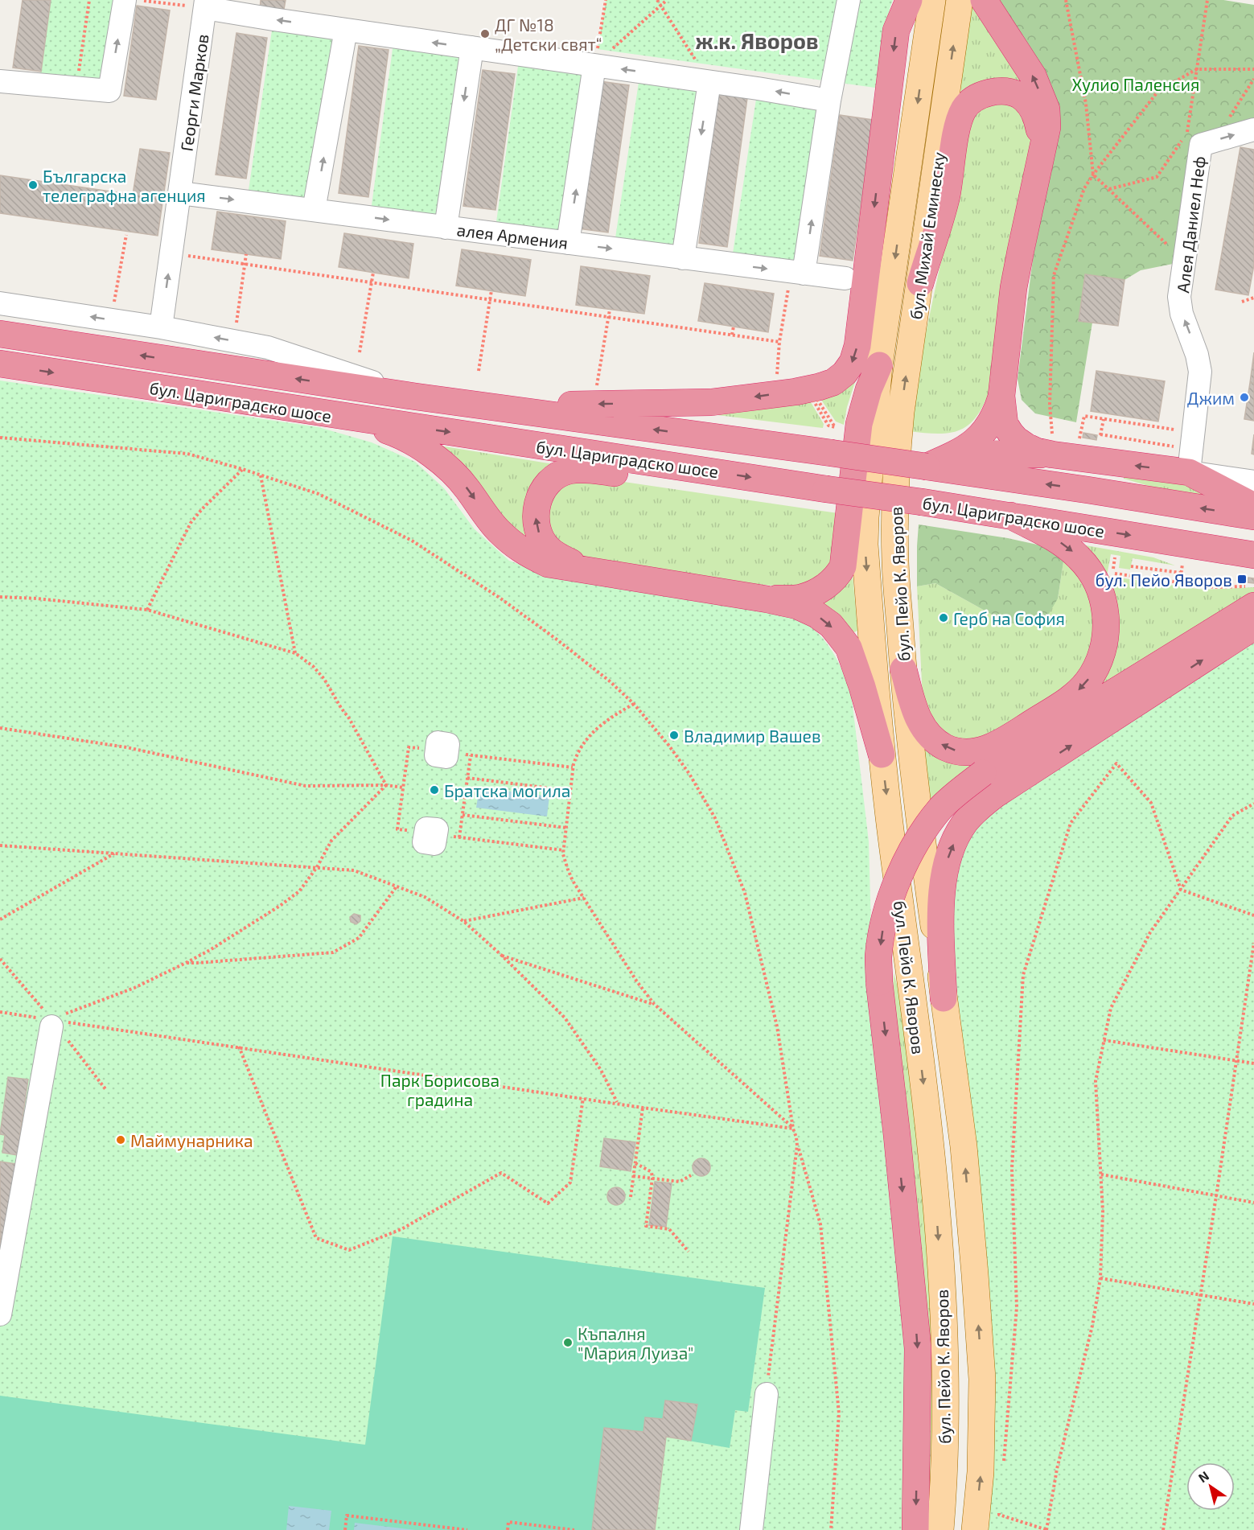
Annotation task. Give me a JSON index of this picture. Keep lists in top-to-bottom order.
{
  "streets": {
    "highway": ["бул. Цариградско шосе"],
    "main road": ["бул. Михай Еминеску", "бул. Пейо К. Яворов"],
    "street": ["Георги Марков", "Алея Даниел Неф", "алея Армения"]
  },
  "crossings": [
    ["Георги Марков", "алея Армения"],
    ["Георги Марков", "бул. Цариградско шосе"],
    ["бул. Михай Еминеску", "бул. Пейо К. Яворов"]
  ],
  "one_way": ["Алея Даниел Неф"],
  "districts": ["ж.к. Яворов"],
  "parks": ["Хулио Паленсия", "Парк Борисова градина"],
  "places": {
    "other": [
      "ДГ №18 „Детски свят“",
      "Българска телеграфна агенция",
      "Джим",
      "Герб на София",
      "Владимир Вашев",
      "Братска могила",
      "Маймунарника",
      "Къпалня \"Мария Луиза\""
    ],
    "transit": ["бул. Пейо Яворов"]
  },
  "north": "top left"
}
